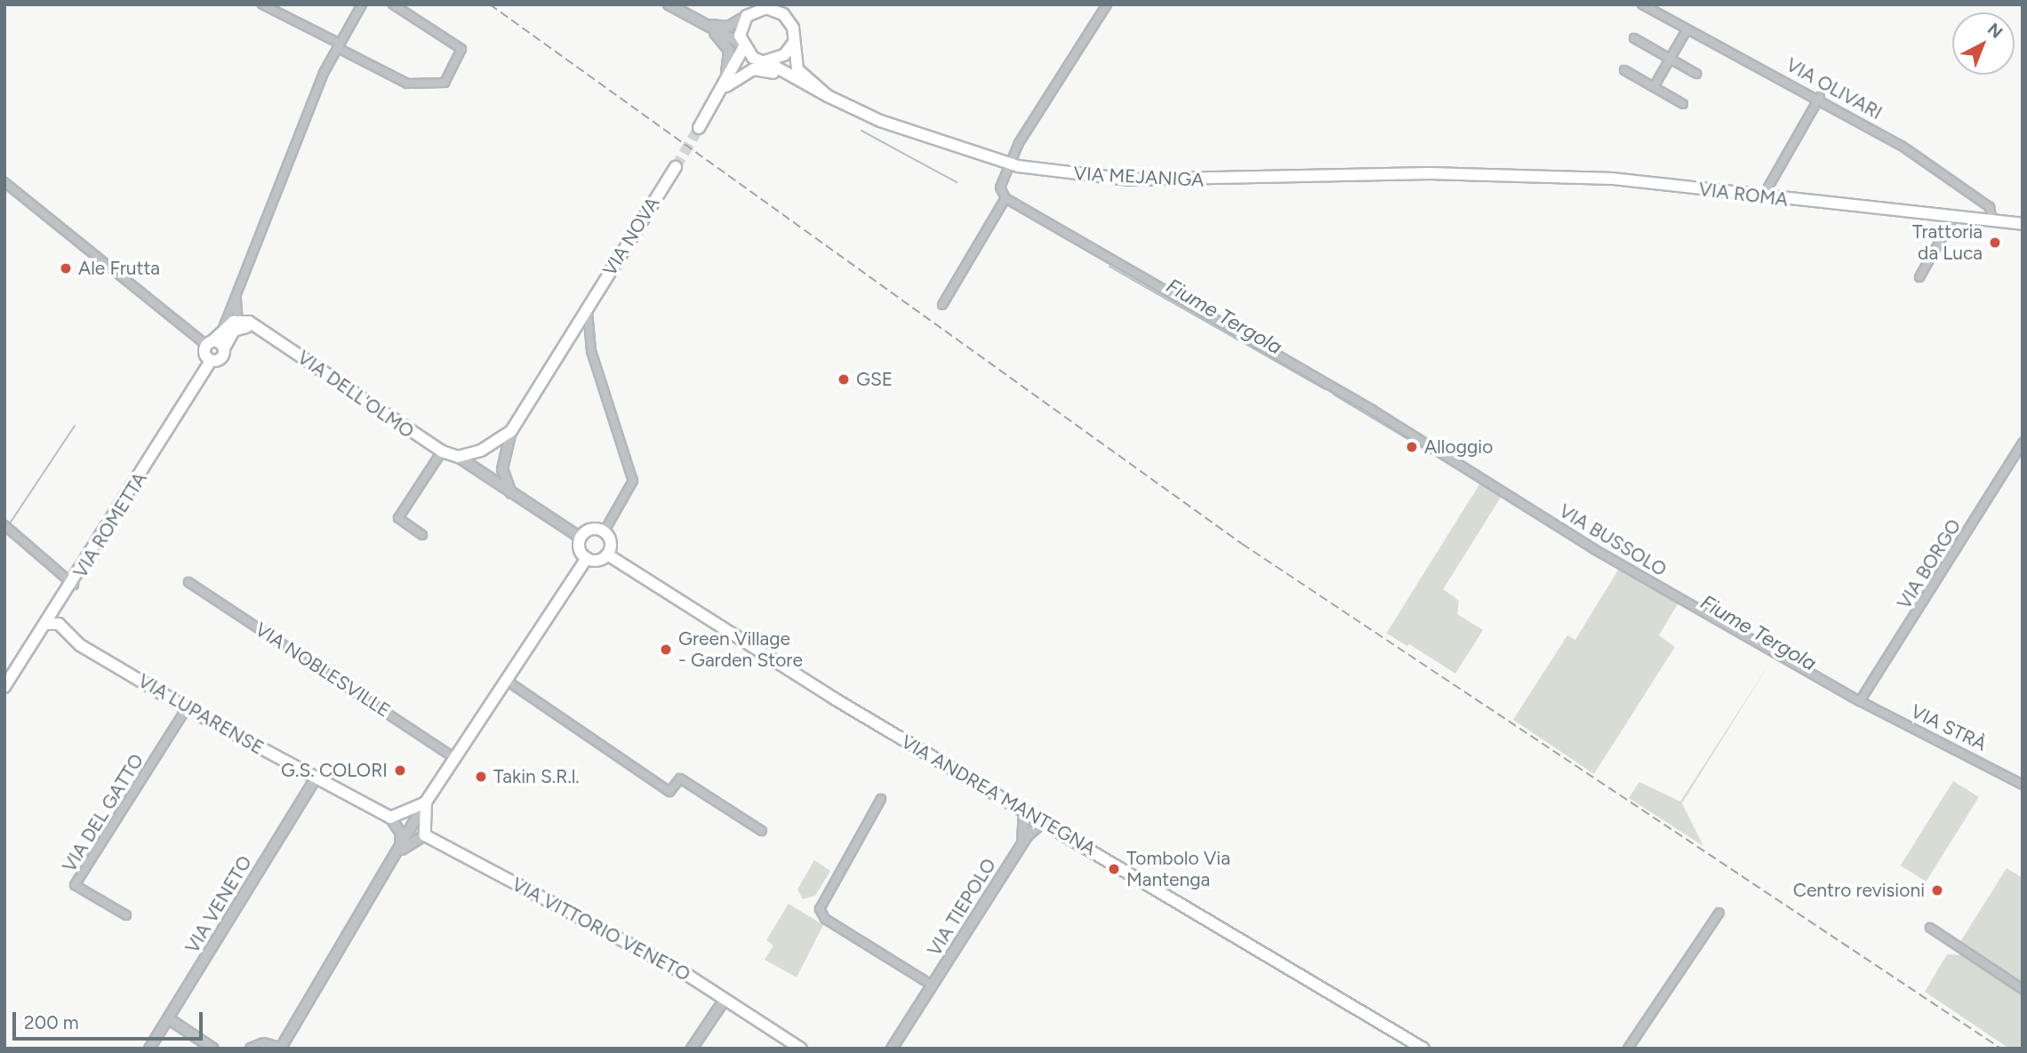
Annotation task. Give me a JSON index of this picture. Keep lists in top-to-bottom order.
{
  "streets": {
    "main road": [
      "VIA MEJANIGA",
      "VIA ROMA",
      "VIA NOVA",
      "VIA DELL'OLMO",
      "VIA ROMETTA",
      "VIA LUPARENSE",
      "VIA ANDREA MANTEGNA",
      "VIA VITTORIO VENETO"
    ],
    "street": [
      "VIA OLIVARI",
      "VIA BUSSOLO",
      "VIA BORGO",
      "VIA NOBLESVILLE",
      "VIA STRÀ",
      "VIA DEL GATTO",
      "VIA VENETO",
      "VIA TIEPOLO"
    ]
  },
  "crossings": [
    ["VIA OLIVARI", "VIA ROMA"],
    ["VIA MEJANIGA", "VIA ROMA"],
    ["VIA DELL'OLMO", "VIA ROMETTA"],
    ["VIA DELL'OLMO", "VIA ANDREA MANTEGNA"],
    ["VIA ROMETTA", "VIA LUPARENSE"],
    ["VIA BUSSOLO", "VIA BORGO"],
    ["VIA BUSSOLO", "VIA STRÀ"],
    ["VIA BORGO", "VIA STRÀ"],
    ["VIA LUPARENSE", "VIA DEL GATTO"],
    ["VIA LUPARENSE", "VIA VENETO"],
    ["VIA ANDREA MANTEGNA", "VIA TIEPOLO"]
  ],
  "water": ["Fiume Tergola"],
  "places": [
    "Trattoria da Luca",
    "Ale Frutta",
    "GSE",
    "Alloggio",
    "Green Village - Garden Store",
    "G.S. COLORI",
    "Takin S.R.l.",
    "Tombolo Via Mantenga",
    "Centro revisioni"
  ],
  "scale_bar": "200 m",
  "north": "top right"
}
